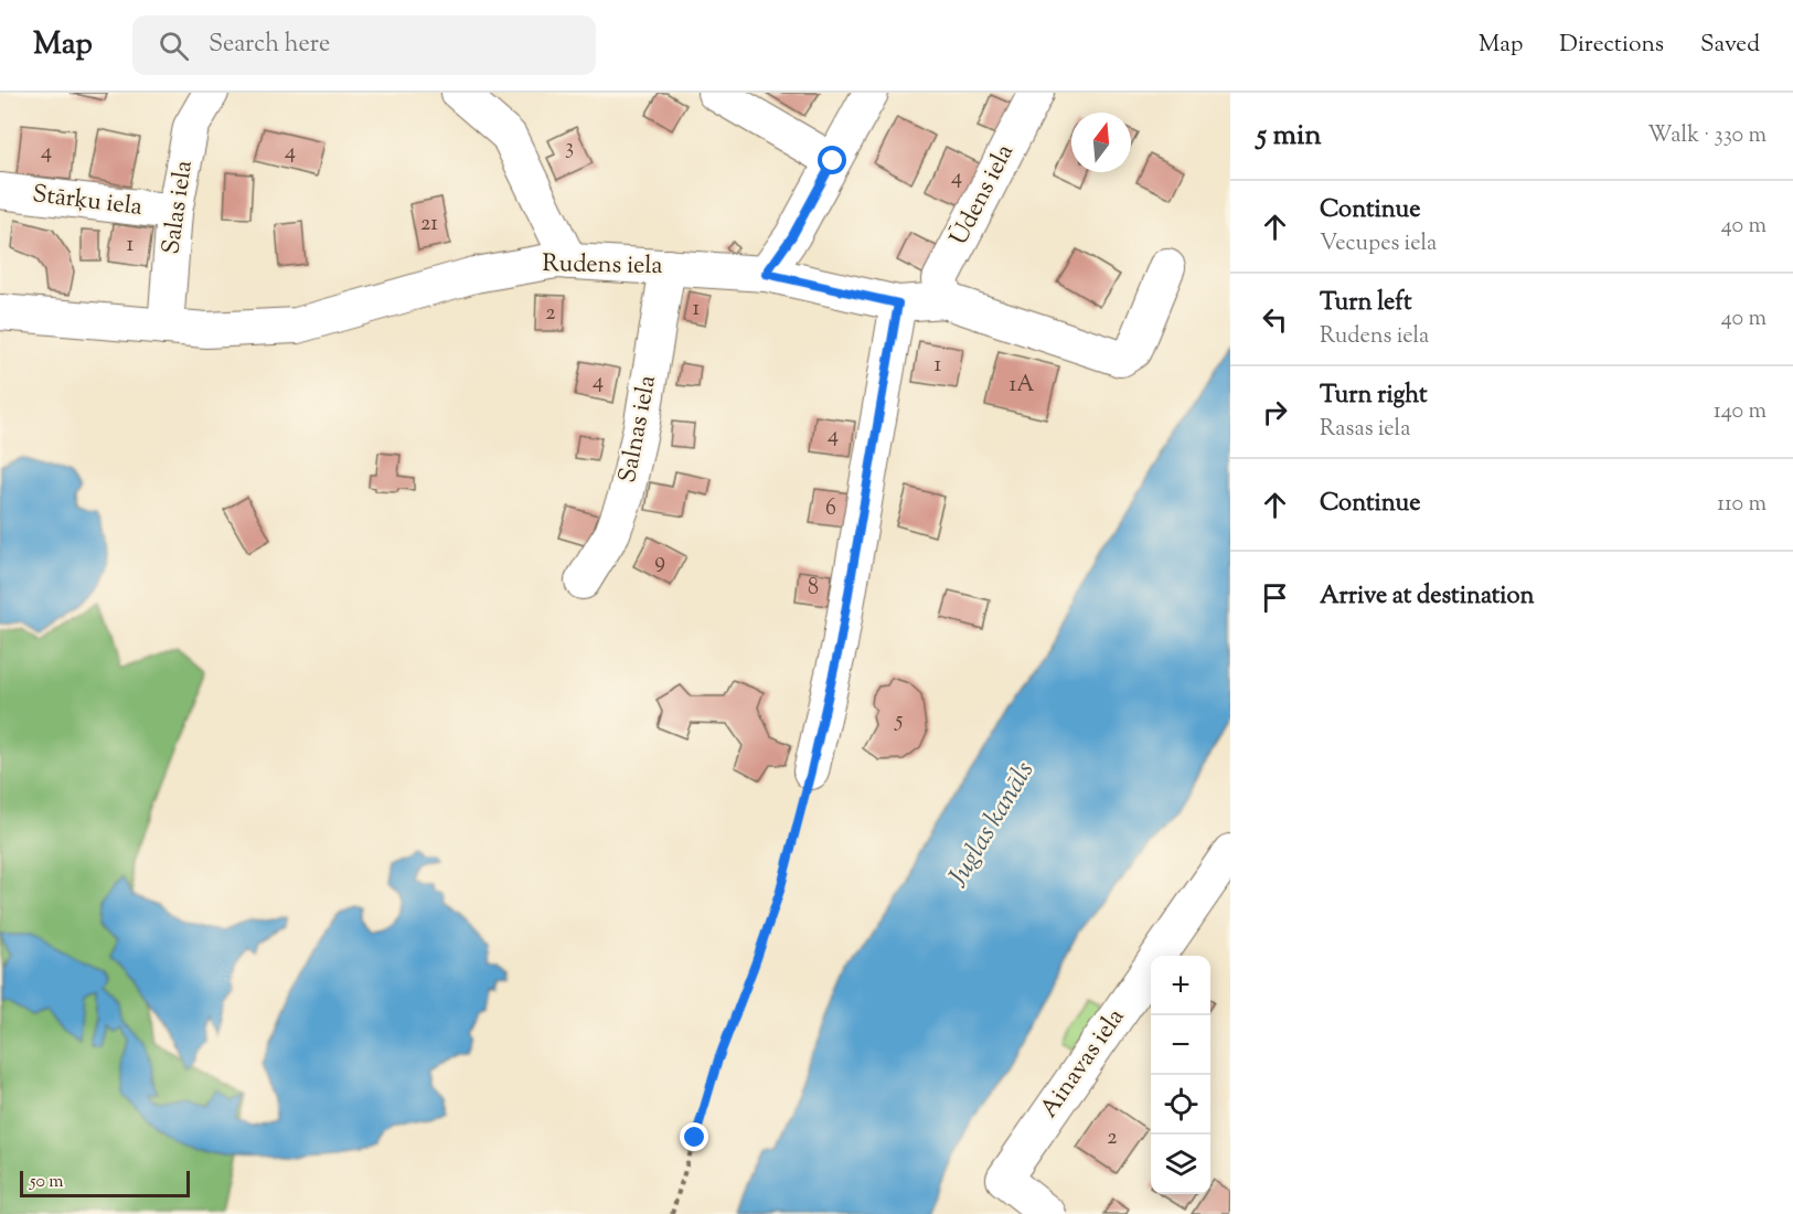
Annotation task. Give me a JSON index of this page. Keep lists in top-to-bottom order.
{
  "streets": {
    "street": [
      "Ūdens iela",
      "Stārķu iela",
      "Salas iela",
      "Rudens iela",
      "Salnas iela",
      "Ainavas iela"
    ]
  },
  "crossings": [
    ["Ūdens iela", "Rudens iela"],
    ["Stārķu iela", "Salas iela"],
    ["Salas iela", "Rudens iela"],
    ["Rudens iela", "Salnas iela"]
  ],
  "water": ["Juglas kanāls"],
  "house_numbers": [
    "3",
    "4",
    "4",
    "4",
    "21",
    "1",
    "1",
    "2",
    "1",
    "4",
    "1A",
    "4",
    "6",
    "9",
    "8",
    "5",
    "2"
  ],
  "scale_bar": "50 m",
  "north": "top",
  "page": {
    "header": "Map",
    "search": "Search here",
    "nav": ["Map", "Directions", "Saved"],
    "heading": ["5 min", "Walk · 330 m"],
    "list": [
      ["Continue", "Vecupes iela", "40 m"],
      ["Turn left", "Rudens iela", "40 m"],
      ["Turn right", "Rasas iela", "140 m"],
      ["Continue", "110 m"],
      "Arrive at destination"
    ],
    "map_buttons": ["+", "−"],
    "scale": "50 m"
  }
}
